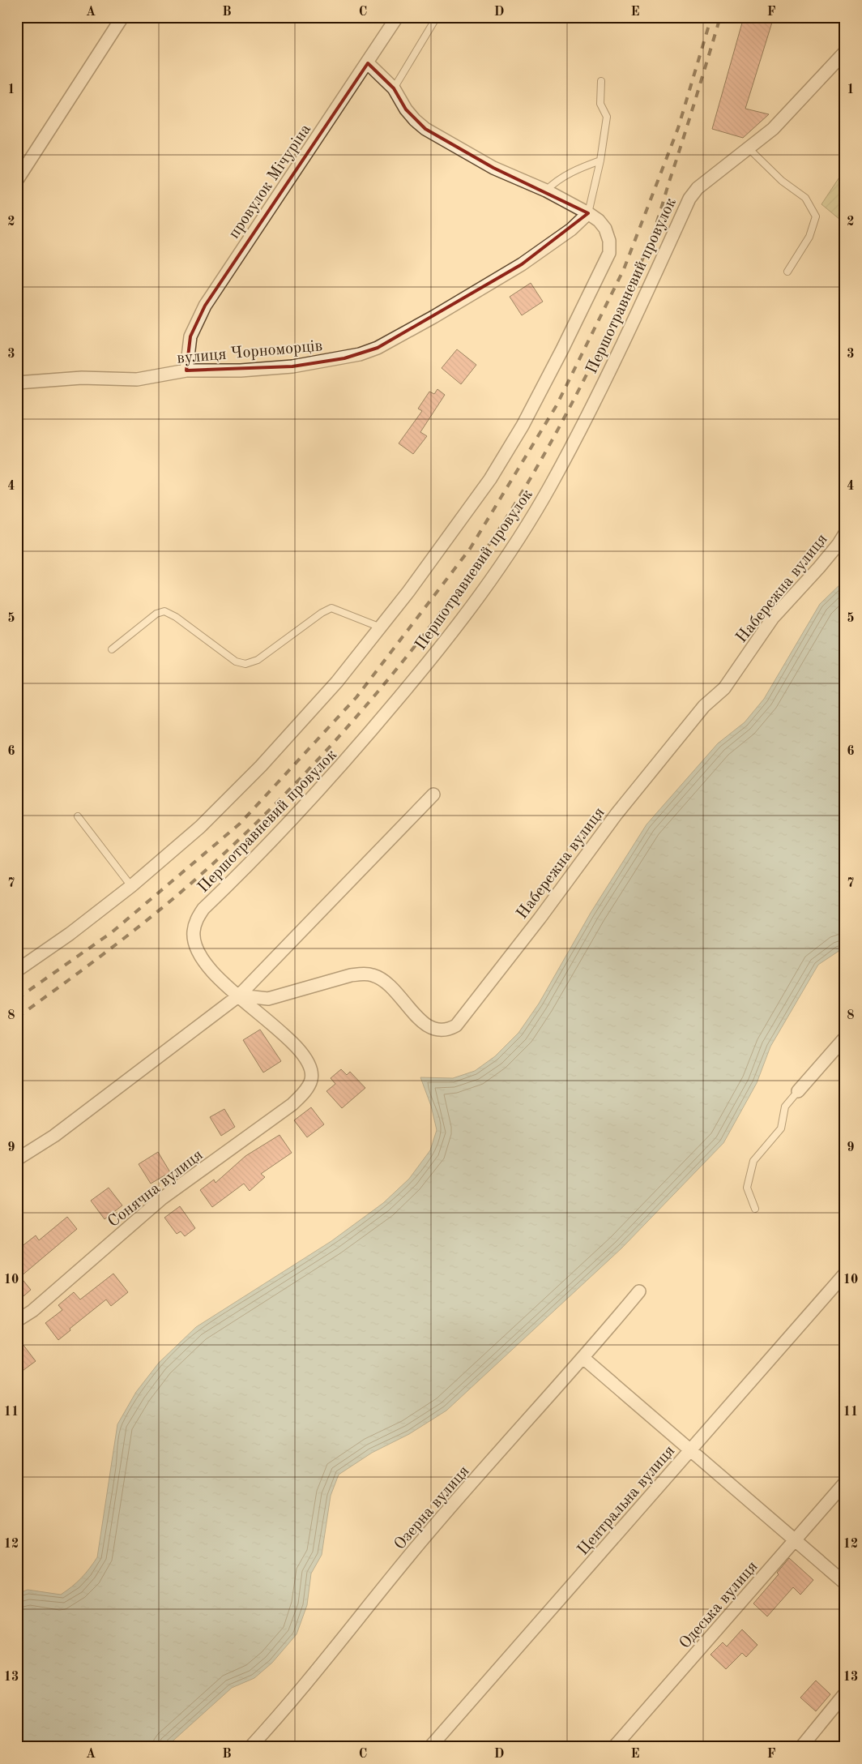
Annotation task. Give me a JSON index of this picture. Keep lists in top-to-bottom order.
{
  "streets": {
    "street": [
      "провулок Мічуріна",
      "Першотравневий провулок",
      "вулиця Чорноморців",
      "Набережна вулиця",
      "Сонячна вулиця",
      "Центральна вулиця",
      "Озерна вулиця",
      "Одеська вулиця"
    ]
  },
  "crossings": [
    ["провулок Мічуріна", "вулиця Чорноморців"],
    ["Першотравневий провулок", "Набережна вулиця"],
    ["Першотравневий провулок", "Сонячна вулиця"],
    ["Набережна вулиця", "Сонячна вулиця"]
  ],
  "grid": {
    "columns": [
      "A",
      "B",
      "C",
      "D",
      "E",
      "F"
    ],
    "rows": [
      "1",
      "2",
      "3",
      "4",
      "5",
      "6",
      "7",
      "8",
      "9",
      "10",
      "11",
      "12",
      "13"
    ]
  }
}
